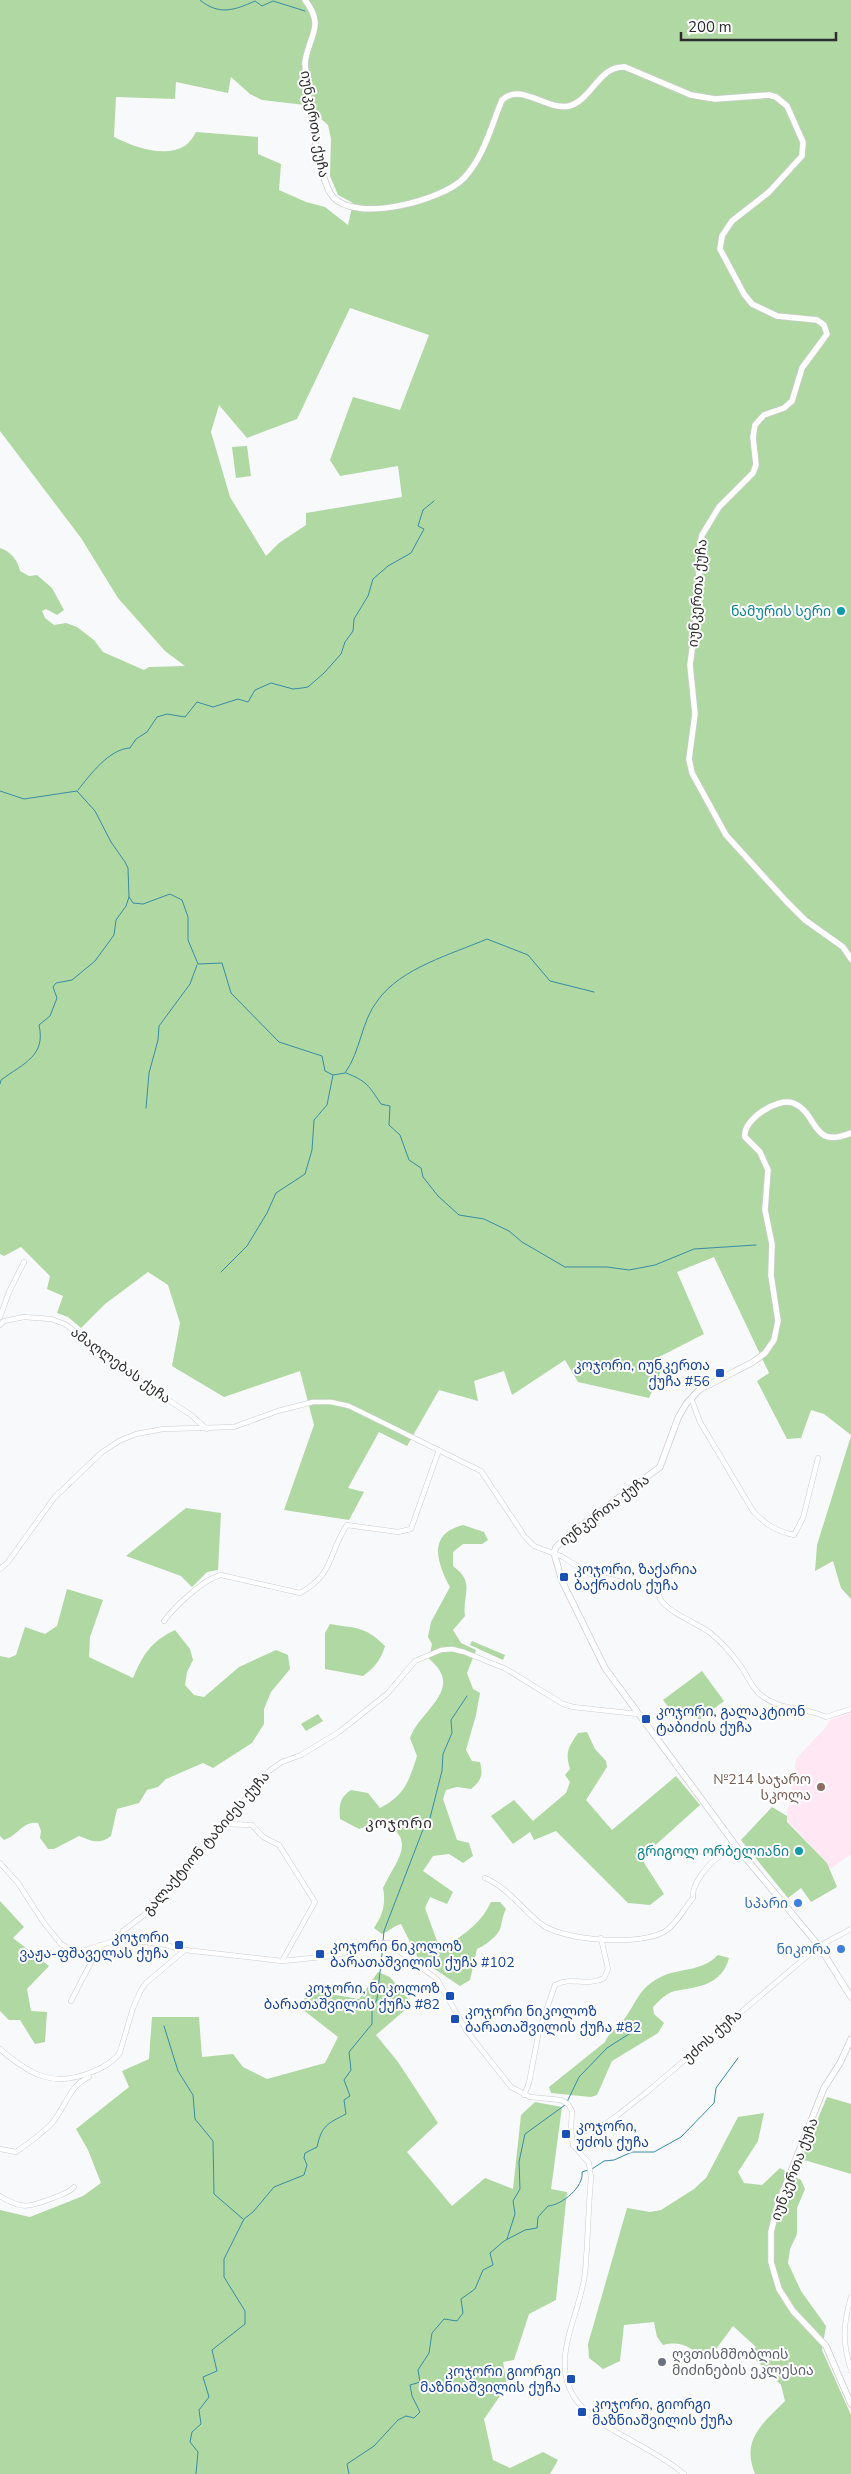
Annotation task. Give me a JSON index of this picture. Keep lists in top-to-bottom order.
{
  "streets": {
    "main road": ["იუნკერთა ქუჩა"],
    "street": ["ამაღლებას ქუჩა", "გალაქტიონ ტაბიძეს ქუჩა", "უძოს ქუჩა"]
  },
  "crossings": [
    ["იუნკერთა ქუჩა", "გალაქტიონ ტაბიძეს ქუჩა"],
    ["იუნკერთა ქუჩა", "უძოს ქუჩა"]
  ],
  "districts": ["კოჯორი"],
  "places": {
    "other": [
      "ნამურის სერი",
      "№214 საჯარო სკოლა",
      "გრიგოლ ორბელიანი",
      "სპარი",
      "ნიკორა",
      "ღვთისმშობლის მიძინების ეკლესია"
    ],
    "transit": [
      "კოჯორი, იუნკერთა ქუჩა #56",
      "კოჯორი, ზაქარია ბაქრაძის ქუჩა",
      "კოჯორი, გალაკტიონ ტაბიძის ქუჩა",
      "კოჯორი ვაჟა-ფშაველას ქუჩა",
      "კოჯორი ნიკოლოზ ბარათაშვილის ქუჩა #102",
      "კოჯორი, ნიკოლოზ ბარათაშვილის ქუჩა #82",
      "კოჯორი ნიკოლოზ ბარათაშვილის ქუჩა #82",
      "კოჯორი, უძოს ქუჩა",
      "კოჯორი გიორგი მაზნიაშვილის ქუჩა",
      "კოჯორი, გიორგი მაზნიაშვილის ქუჩა"
    ]
  },
  "scale_bar": "200 m"
}
